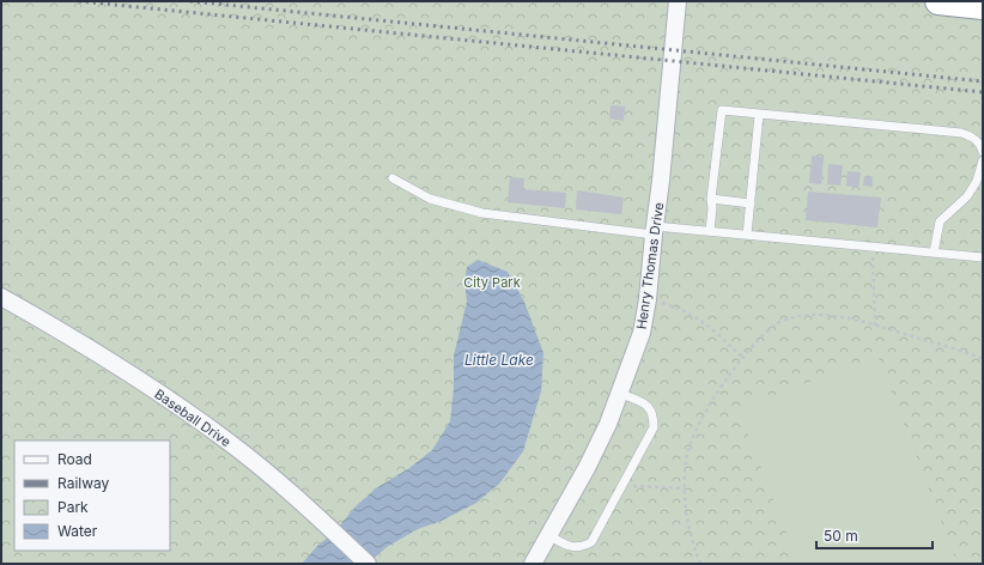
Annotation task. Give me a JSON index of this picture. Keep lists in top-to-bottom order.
{
  "streets": {
    "street": ["Henry Thomas Drive", "Baseball Drive"]
  },
  "water": ["Little Lake"],
  "parks": ["City Park"],
  "legend": [
    "Road",
    "Railway",
    "Park",
    "Water"
  ],
  "scale_bar": "50 m"
}
